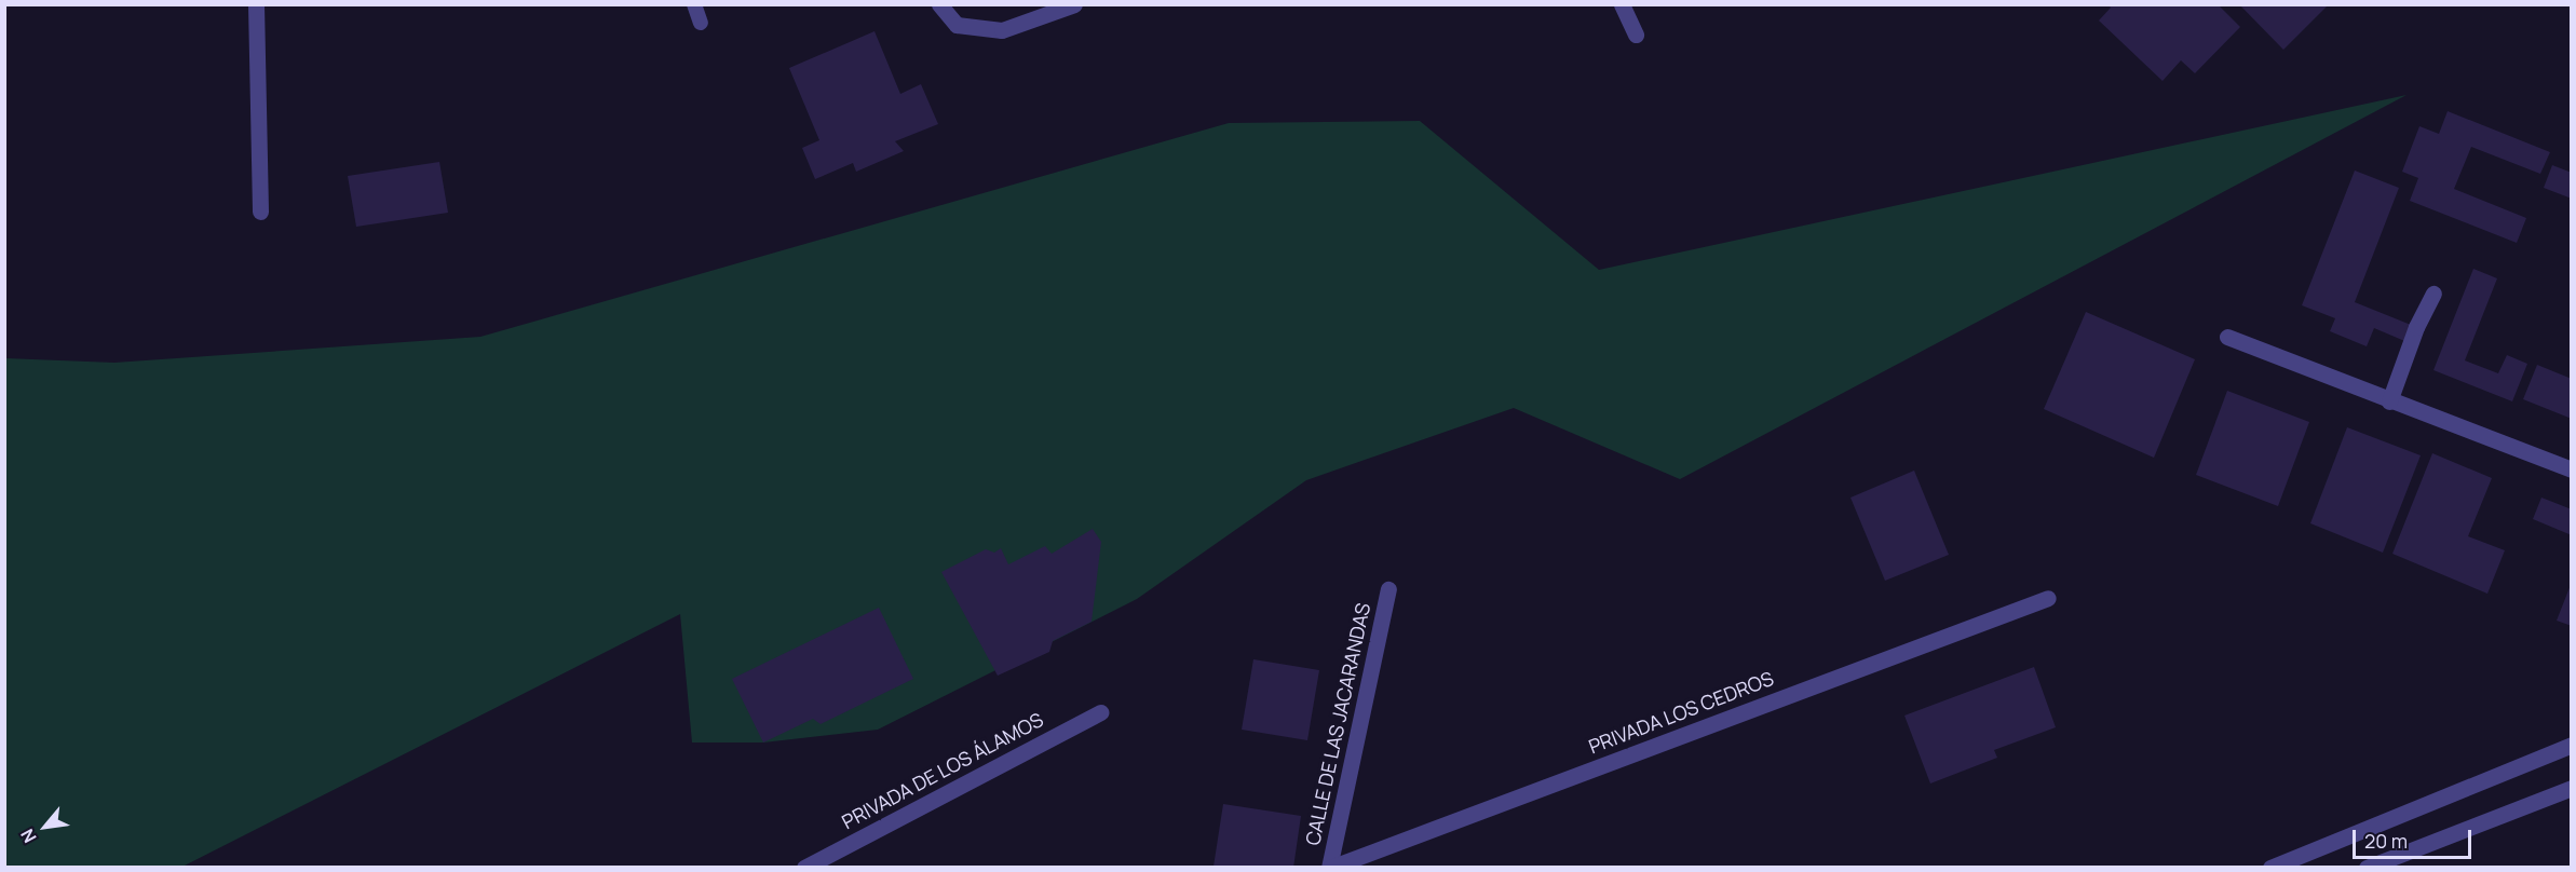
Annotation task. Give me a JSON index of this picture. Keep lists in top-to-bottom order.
{
  "streets": {
    "street": ["PRIVADA LOS CEDROS", "CALLE DE LAS JACARANDAS", "PRIVADA DE LOS ÁLAMOS"]
  },
  "crossings": [
    ["PRIVADA LOS CEDROS", "CALLE DE LAS JACARANDAS"]
  ],
  "scale_bar": "20 m",
  "north": "bottom left"
}
